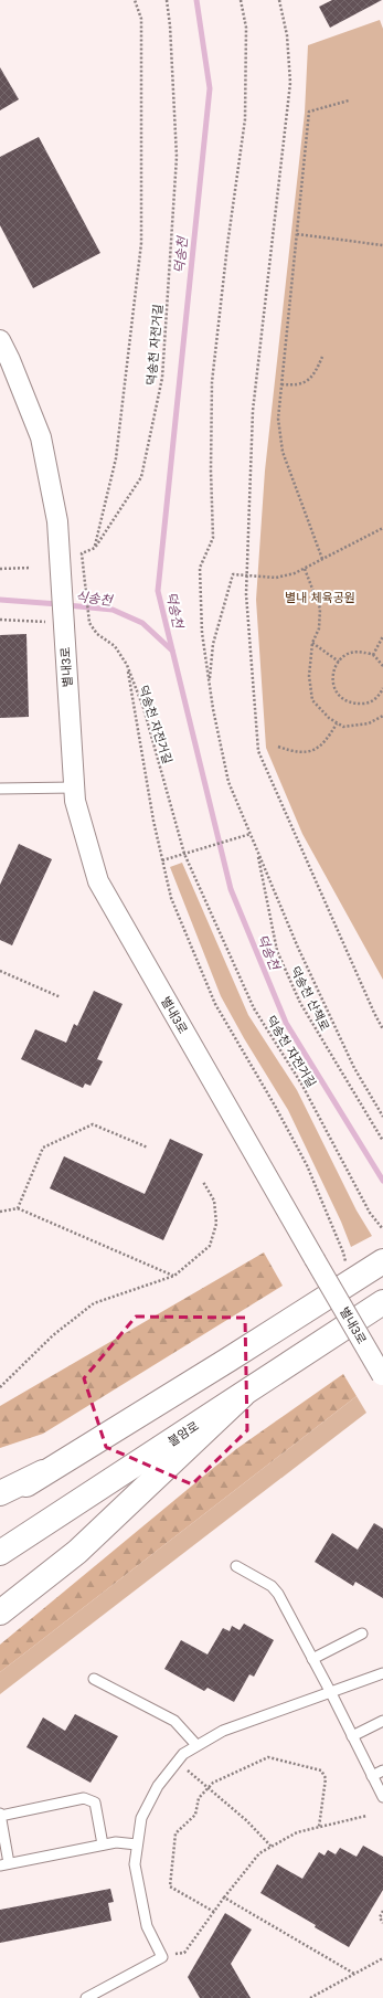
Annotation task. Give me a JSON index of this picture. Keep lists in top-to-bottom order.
{
  "streets": {
    "main road": ["불암로"],
    "street": ["별내3로"],
    "path": ["덕송천 자전거길", "덕송천 산책로"]
  },
  "water": ["덕송천", "식송천"],
  "parks": ["별내 체육공원"]
}
